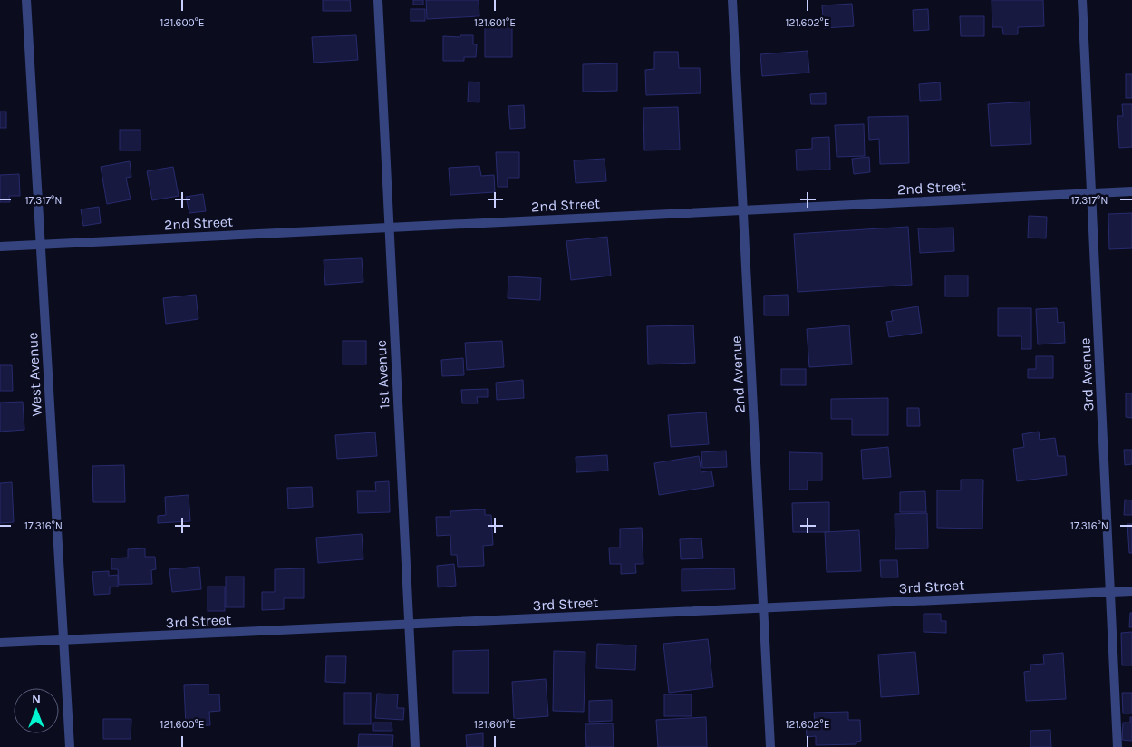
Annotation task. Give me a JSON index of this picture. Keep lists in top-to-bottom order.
{
  "streets": {
    "street": [
      "2nd Street",
      "West Avenue",
      "1st Avenue",
      "2nd Avenue",
      "3rd Avenue",
      "3rd Street"
    ]
  },
  "crossings": [
    ["2nd Street", "West Avenue"],
    ["2nd Street", "1st Avenue"],
    ["2nd Street", "2nd Avenue"],
    ["2nd Street", "3rd Avenue"],
    ["West Avenue", "3rd Street"],
    ["1st Avenue", "3rd Street"],
    ["2nd Avenue", "3rd Street"],
    ["3rd Avenue", "3rd Street"]
  ],
  "north": "top",
  "coordinates": [
    "121.600°E",
    "121.601°E",
    "121.602°E",
    "17.317°N",
    "17.316°N"
  ]
}
